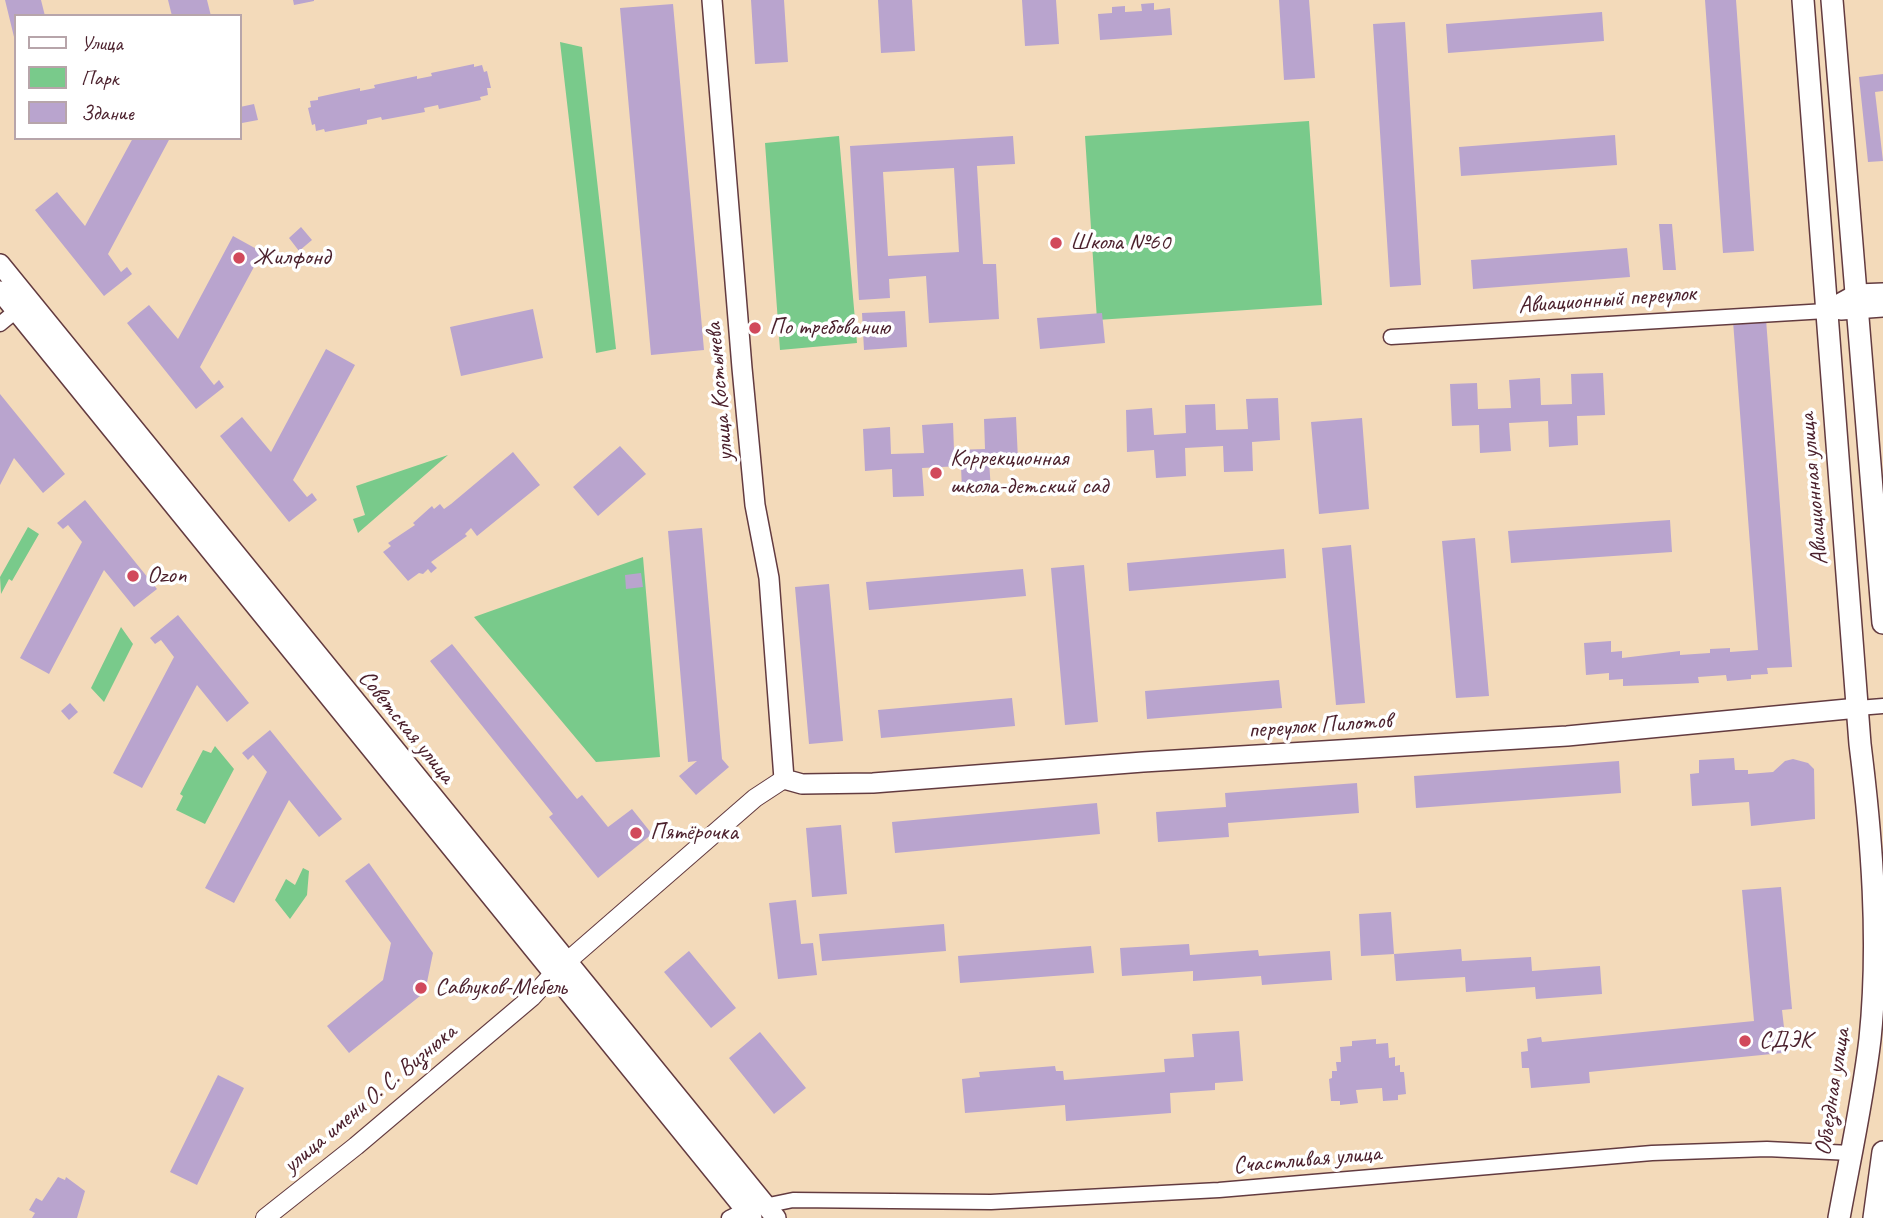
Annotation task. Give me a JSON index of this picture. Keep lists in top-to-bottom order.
{
  "streets": {
    "main road": [
      "улица Костычева",
      "Авиационная улица",
      "переулок Пилотов",
      "Советская улица",
      "Объездная улица"
    ],
    "street": ["Авиационный переулок", "улица имени О. С. Визнюка", "Счастливая улица"]
  },
  "crossings": [
    ["Авиационный переулок", "Авиационная улица"],
    ["улица Костычева", "переулок Пилотов"],
    ["улица Костычева", "улица имени О. С. Визнюка"],
    ["Авиационная улица", "переулок Пилотов"],
    ["Авиационная улица", "Объездная улица"],
    ["переулок Пилотов", "улица имени О. С. Визнюка"],
    ["Советская улица", "улица имени О. С. Визнюка"],
    ["Советская улица", "Счастливая улица"],
    ["Объездная улица", "Счастливая улица"]
  ],
  "places": [
    "Школа №60",
    "Жилфонд",
    "По требованию",
    "Коррекционная школа-детский сад",
    "Ozon",
    "Пятёрочка",
    "Савлуков-Мебель",
    "СДЭК"
  ],
  "legend": ["Улица", "Парк", "Здание"]
}
